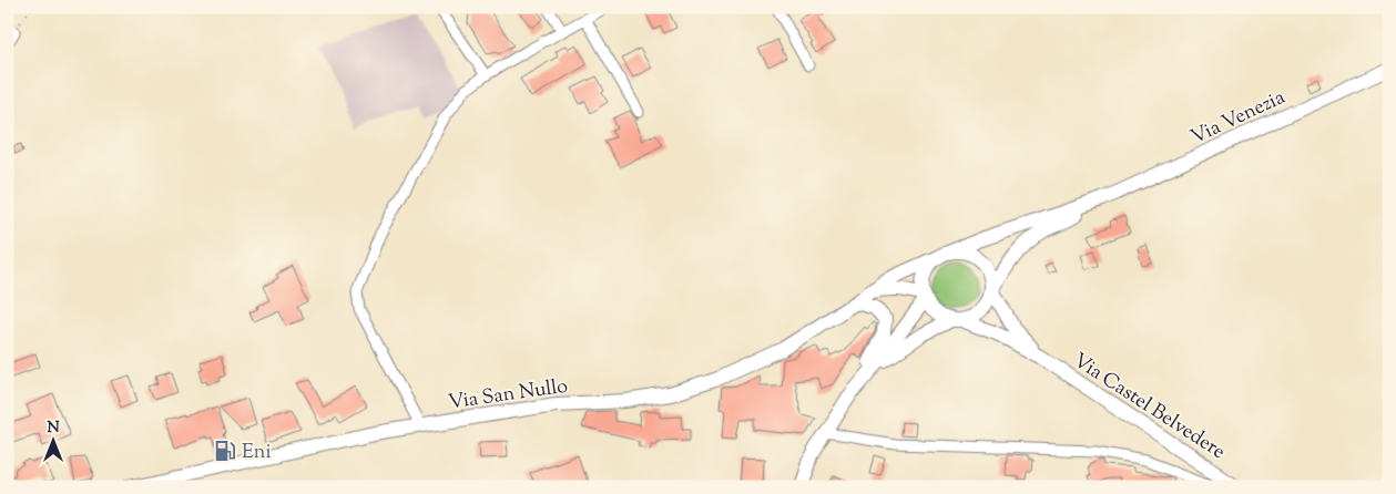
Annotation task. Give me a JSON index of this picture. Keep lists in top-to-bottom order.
{
  "streets": {
    "street": ["Via Venezia", "Via San Nullo", "Via Castel Belvedere"]
  },
  "crossings": [
    ["Via Venezia", "Via San Nullo"]
  ],
  "places": {
    "fuel station": ["Eni"]
  },
  "north": "top"
}
